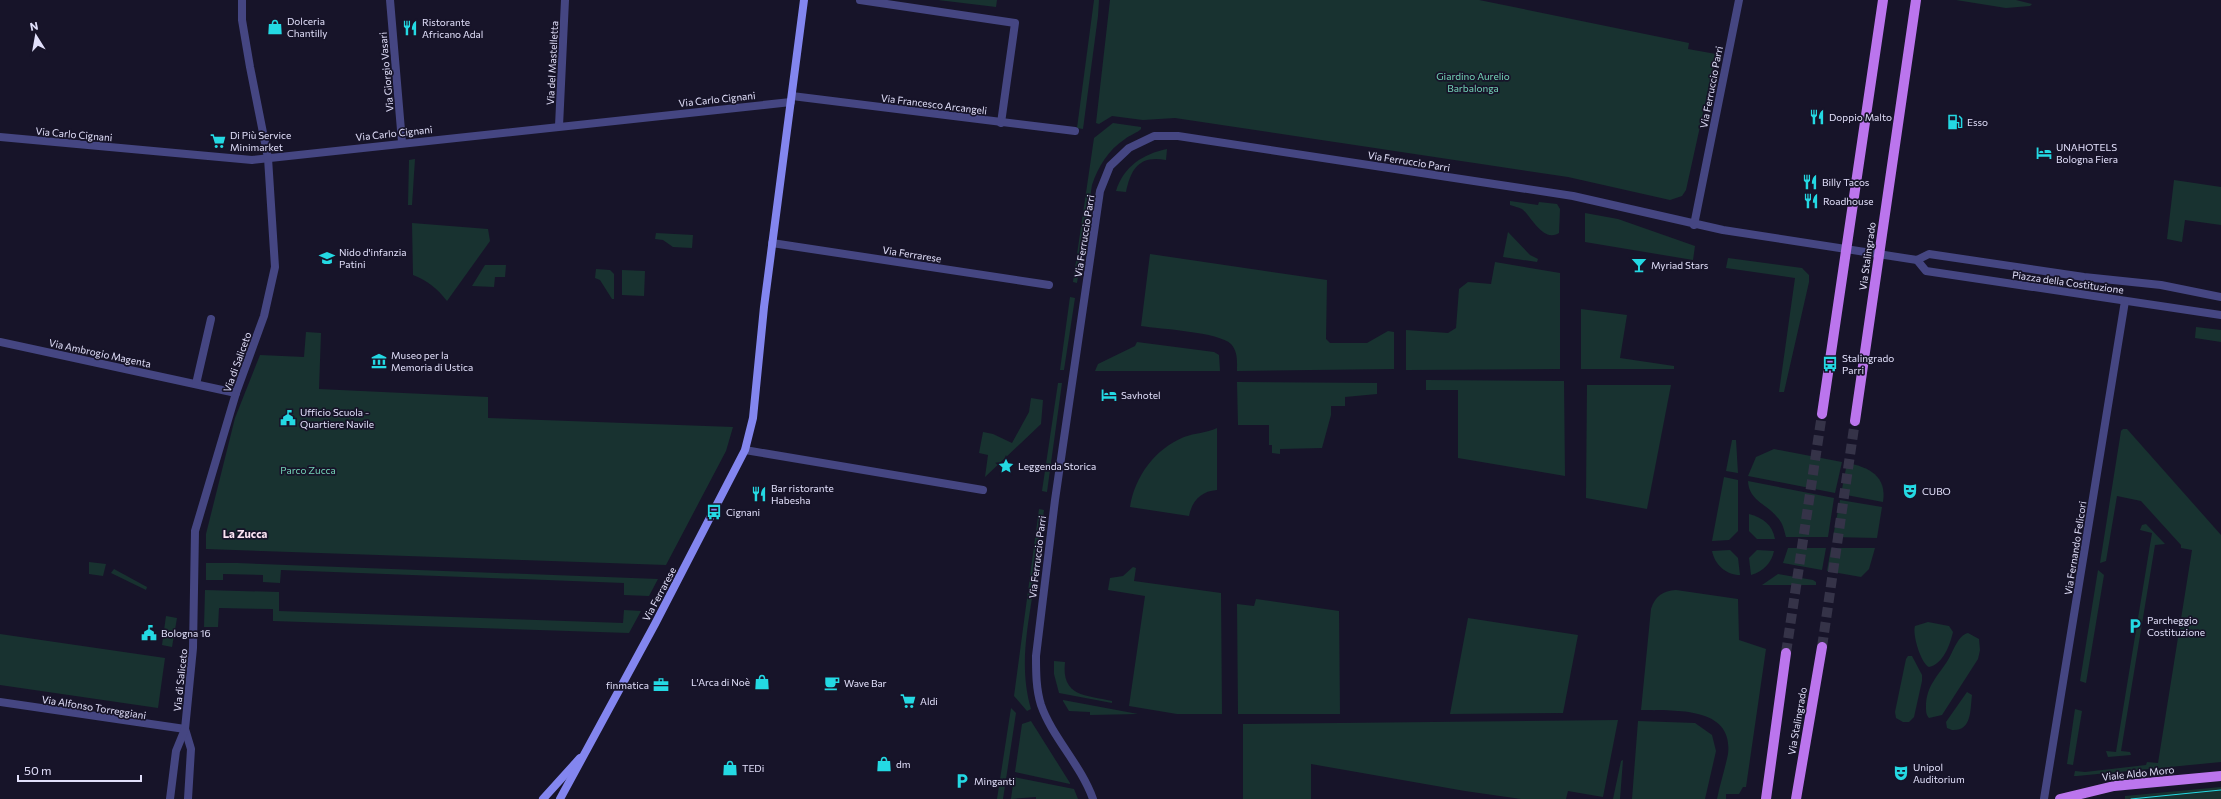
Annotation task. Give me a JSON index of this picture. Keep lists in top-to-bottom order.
{
  "streets": {
    "main road": ["Via Ferrarese", "Via Stalingrado", "Viale Aldo Moro"],
    "street": [
      "Via del Mastelletta",
      "Via Giorgio Vasari",
      "Via Ferruccio Parri",
      "Via Carlo Cignani",
      "Via Francesco Arcangeli",
      "Piazza della Costituzione",
      "Via Ambrogio Magenta",
      "Via di Saliceto",
      "Via Fernando Felicori",
      "Via Alfonso Torreggiani"
    ]
  },
  "crossings": [
    ["Via del Mastelletta", "Via Carlo Cignani"],
    ["Via Giorgio Vasari", "Via Carlo Cignani"],
    ["Via Ferruccio Parri", "Via Stalingrado"],
    ["Via Ferruccio Parri", "Piazza della Costituzione"],
    ["Via Carlo Cignani", "Via Francesco Arcangeli"],
    ["Via Carlo Cignani", "Via Ferrarese"],
    ["Via Carlo Cignani", "Via di Saliceto"],
    ["Via Francesco Arcangeli", "Via Ferrarese"],
    ["Via Stalingrado", "Piazza della Costituzione"],
    ["Piazza della Costituzione", "Via Fernando Felicori"],
    ["Via Ambrogio Magenta", "Via di Saliceto"],
    ["Via di Saliceto", "Via Alfonso Torreggiani"]
  ],
  "districts": ["La Zucca"],
  "parks": ["Giardino Aurelio Barbalonga", "Parco Zucca"],
  "places": {
    "shop": [
      "Dolceria Chantilly",
      "L'Arca di Noè",
      "dm",
      "TEDi"
    ],
    "restaurant": [
      "Ristorante Africano Adal",
      "Doppio Malto",
      "Billy Tacos",
      "Roadhouse",
      "Bar ristorante Habesha"
    ],
    "fuel station": ["Esso"],
    "supermarket": ["Di Più Service Minimarket", "Aldi"],
    "hotel": ["UNAHOTELS Bologna Fiera", "Savhotel"],
    "school or university": ["Nido d'infanzia Patini"],
    "bar": ["Myriad Stars"],
    "museum": ["Museo per la Memoria di Ustica"],
    "bus stop": ["Stalingrado Parri", "Cignani"],
    "public building": ["Ufficio Scuola - Quartiere Navile", "Bologna 16"],
    "place": ["Leggenda Storica"],
    "theatre": ["CUBO", "Unipol Auditorium"],
    "parking": ["Parcheggio Costituzione", "Minganti"],
    "cafe": ["Wave Bar"],
    "office": ["finmatica"]
  },
  "scale_bar": "50 m",
  "north": "top"
}
